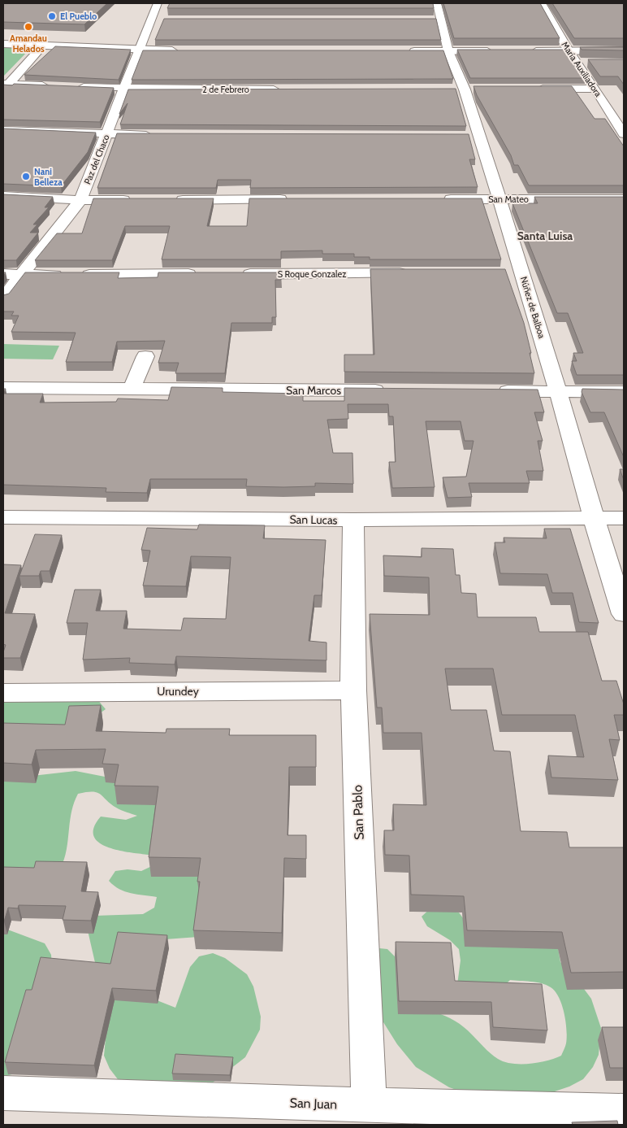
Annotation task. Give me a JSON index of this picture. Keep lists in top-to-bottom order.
{
  "streets": {
    "street": [
      "María Auxiliadora",
      "2 de Febrero",
      "Paz del Chaco",
      "San Mateo",
      "S Roque Gonzalez",
      "Núñez de Balboa",
      "San Marcos",
      "San Lucas",
      "Urundey",
      "San Pablo",
      "San Juan"
    ]
  },
  "crossings": [
    ["2 de Febrero", "Paz del Chaco"],
    ["San Mateo", "Núñez de Balboa"],
    ["Núñez de Balboa", "San Lucas"],
    ["San Lucas", "San Pablo"],
    ["Urundey", "San Pablo"],
    ["San Pablo", "San Juan"]
  ],
  "districts": ["Santa Luisa"],
  "places": ["El Pueblo", "Amandau Helados", "Nani Belleza"]
}
